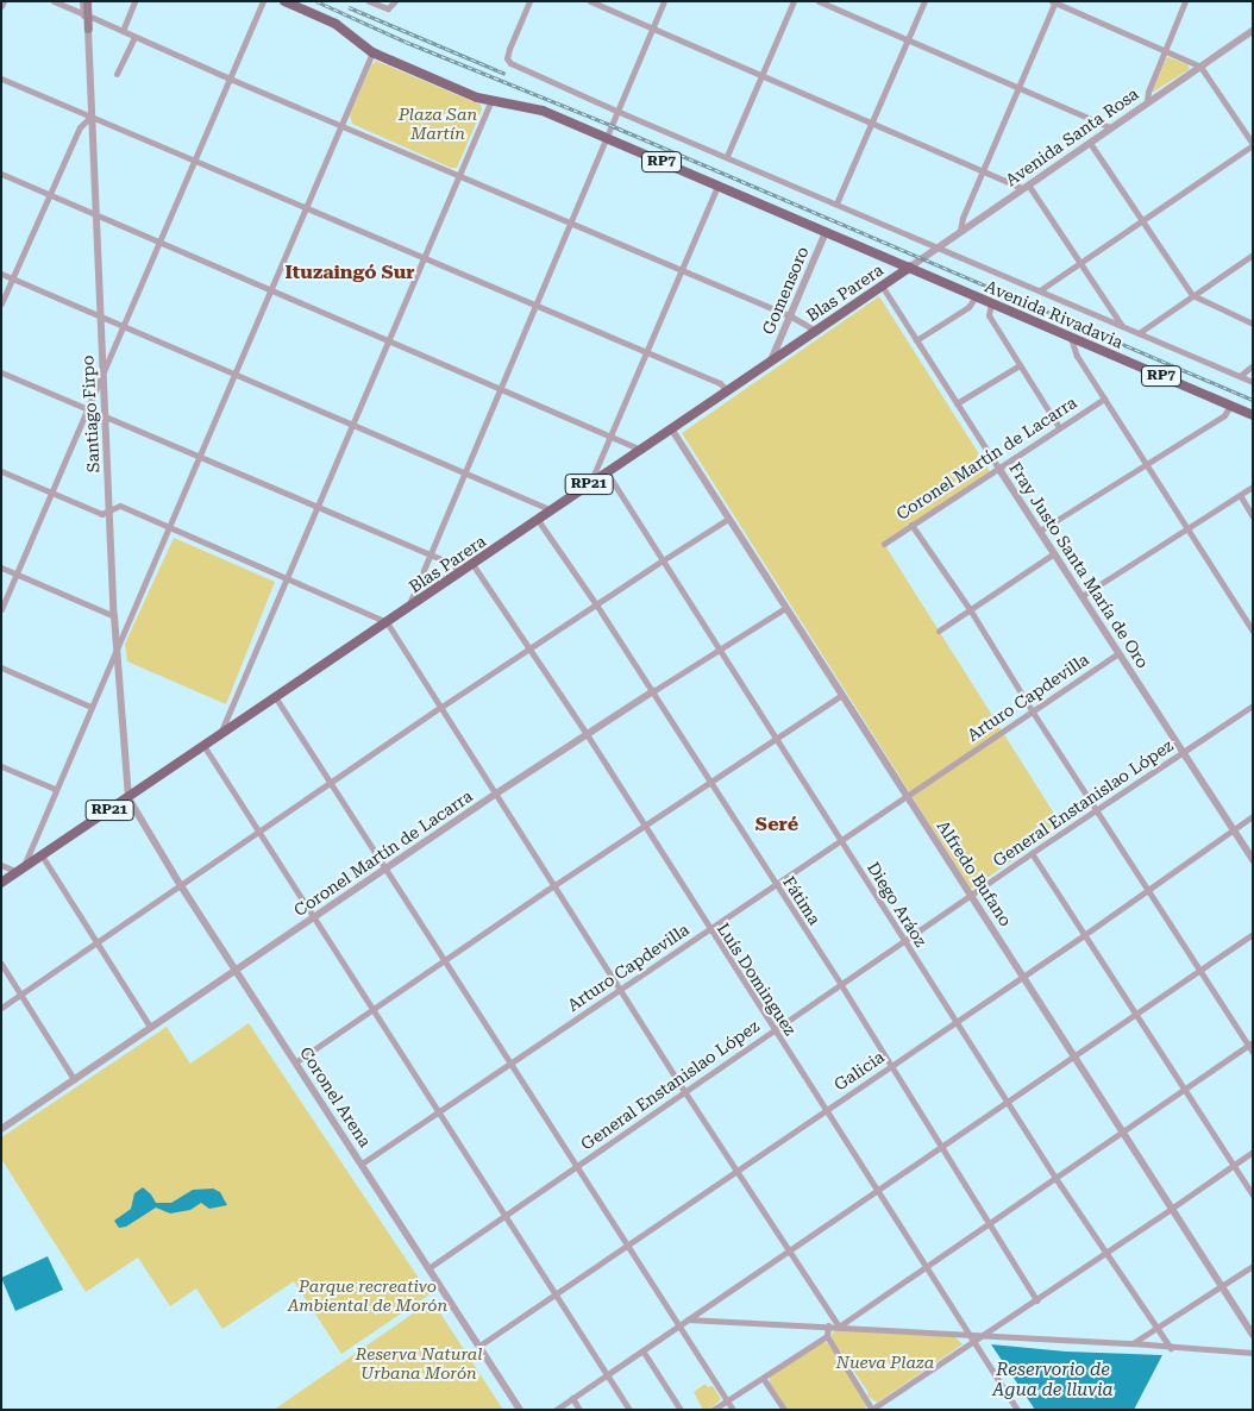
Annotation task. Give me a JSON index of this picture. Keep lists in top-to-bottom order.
{
  "streets": {
    "main road": [
      "RP7",
      "Blas Parera",
      "Avenida Rivadavia",
      "Santiago Firpo",
      "RP21"
    ],
    "street": [
      "Avenida Santa Rosa",
      "Gomensoro",
      "Coronel Martín de Lacarra",
      "Fray Justo Santa María de Oro",
      "Arturo Capdevilla",
      "General Enstanislao López",
      "Alfredo Bufano",
      "Fátima",
      "Diego Aráoz",
      "Luís Dominguez",
      "Galicia",
      "Coronel Arena"
    ]
  },
  "crossings": [
    ["Avenida Santa Rosa", "RP7"],
    ["Avenida Santa Rosa", "Blas Parera"],
    ["Avenida Santa Rosa", "Avenida Rivadavia"],
    ["RP7", "Gomensoro"],
    ["RP7", "Blas Parera"],
    ["RP7", "Avenida Rivadavia"],
    ["Gomensoro", "Blas Parera"],
    ["Blas Parera", "Avenida Rivadavia"],
    ["Blas Parera", "Santiago Firpo"],
    ["Blas Parera", "Fray Justo Santa María de Oro"],
    ["Blas Parera", "Alfredo Bufano"],
    ["Blas Parera", "Fátima"],
    ["Blas Parera", "Diego Aráoz"],
    ["Blas Parera", "Luís Dominguez"],
    ["Blas Parera", "Coronel Arena"],
    ["Santiago Firpo", "Coronel Arena"],
    ["Coronel Martín de Lacarra", "Fray Justo Santa María de Oro"],
    ["Coronel Martín de Lacarra", "Alfredo Bufano"],
    ["Coronel Martín de Lacarra", "Fátima"],
    ["Coronel Martín de Lacarra", "Diego Aráoz"],
    ["Coronel Martín de Lacarra", "Luís Dominguez"],
    ["Coronel Martín de Lacarra", "Coronel Arena"],
    ["Fray Justo Santa María de Oro", "Arturo Capdevilla"],
    ["Fray Justo Santa María de Oro", "General Enstanislao López"],
    ["Fray Justo Santa María de Oro", "Galicia"],
    ["Arturo Capdevilla", "Alfredo Bufano"],
    ["Arturo Capdevilla", "Fátima"],
    ["Arturo Capdevilla", "Diego Aráoz"],
    ["Arturo Capdevilla", "Luís Dominguez"],
    ["Arturo Capdevilla", "Coronel Arena"],
    ["General Enstanislao López", "Alfredo Bufano"],
    ["General Enstanislao López", "Fátima"],
    ["General Enstanislao López", "Diego Aráoz"],
    ["General Enstanislao López", "Luís Dominguez"],
    ["General Enstanislao López", "Coronel Arena"],
    ["Alfredo Bufano", "Galicia"],
    ["Fátima", "Galicia"],
    ["Diego Aráoz", "Galicia"],
    ["Luís Dominguez", "Galicia"],
    ["Galicia", "Coronel Arena"]
  ],
  "districts": ["Ituzaingó Sur", "Seré"],
  "water": ["Reservorio de Agua de lluvia"],
  "parks": [
    "Plaza San Martín",
    "Parque recreativo Ambiental de Morón",
    "Reserva Natural Urbana Morón",
    "Nueva Plaza"
  ]
}
